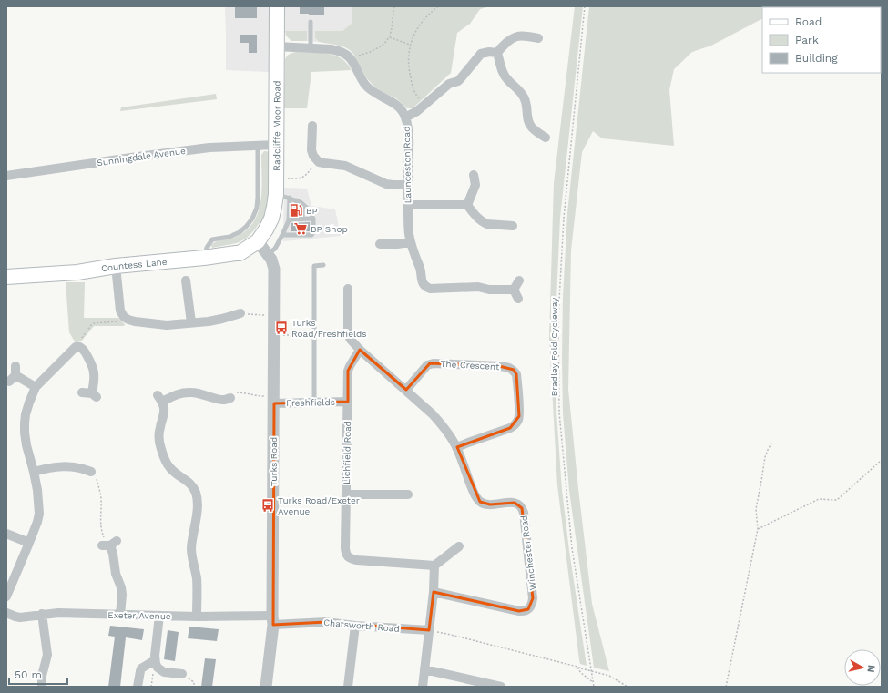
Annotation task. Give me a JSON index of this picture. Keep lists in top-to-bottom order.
{
  "streets": {
    "main road": ["Radcliffe Moor Road", "Countess Lane"],
    "street": [
      "Sunningdale Avenue",
      "Launceston Road",
      "The Crescent",
      "Freshfields",
      "Lichfield Road",
      "Turks Road",
      "Winchester Road",
      "Exeter Avenue",
      "Chatsworth Road"
    ],
    "path": ["Bradley Fold Cycleway"]
  },
  "crossings": [
    ["Radcliffe Moor Road", "Sunningdale Avenue"],
    ["Radcliffe Moor Road", "Launceston Road"],
    ["Radcliffe Moor Road", "Countess Lane"],
    ["Radcliffe Moor Road", "Turks Road"],
    ["Countess Lane", "Turks Road"],
    ["The Crescent", "Winchester Road"],
    ["Freshfields", "Lichfield Road"],
    ["Freshfields", "Turks Road"],
    ["Lichfield Road", "Winchester Road"],
    ["Turks Road", "Exeter Avenue"],
    ["Turks Road", "Chatsworth Road"],
    ["Exeter Avenue", "Chatsworth Road"]
  ],
  "places": {
    "fuel station": ["BP"],
    "supermarket": ["BP Shop"],
    "bus stop": ["Turks Road/Freshfields", "Turks Road/Exeter Avenue"]
  },
  "legend": ["Road", "Park", "Building"],
  "scale_bar": "50 m",
  "north": "right"
}
